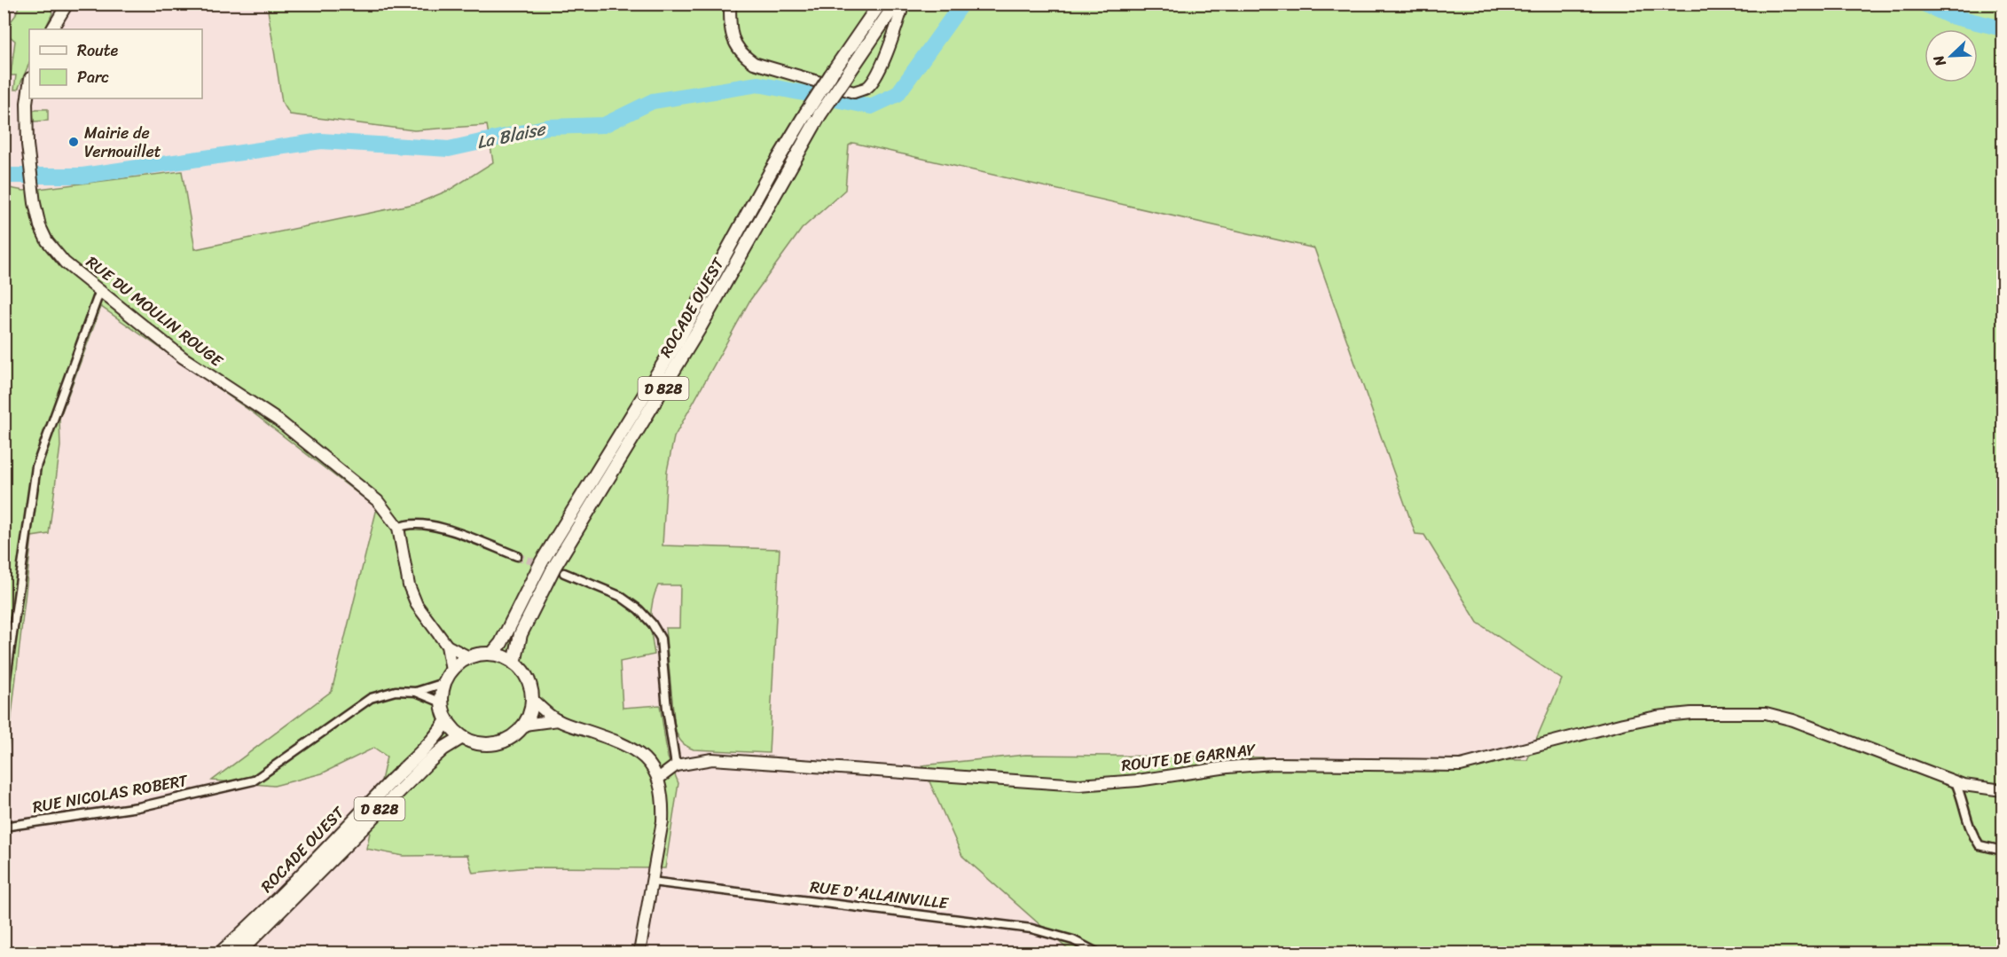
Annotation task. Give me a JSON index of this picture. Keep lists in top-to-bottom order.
{
  "streets": {
    "main road": ["ROCADE OUEST", "D 828"],
    "street": [
      "RUE DU MOULIN ROUGE",
      "ROUTE DE GARNAY",
      "RUE NICOLAS ROBERT",
      "RUE D'ALLAINVILLE"
    ]
  },
  "crossings": [
    ["ROCADE OUEST", "RUE DU MOULIN ROUGE"],
    ["ROCADE OUEST", "RUE NICOLAS ROBERT"],
    ["RUE DU MOULIN ROUGE", "RUE NICOLAS ROBERT"]
  ],
  "water": ["La Blaise"],
  "places": ["Mairie de Vernouillet"],
  "legend": ["Route", "Parc"],
  "north": "bottom left"
}
